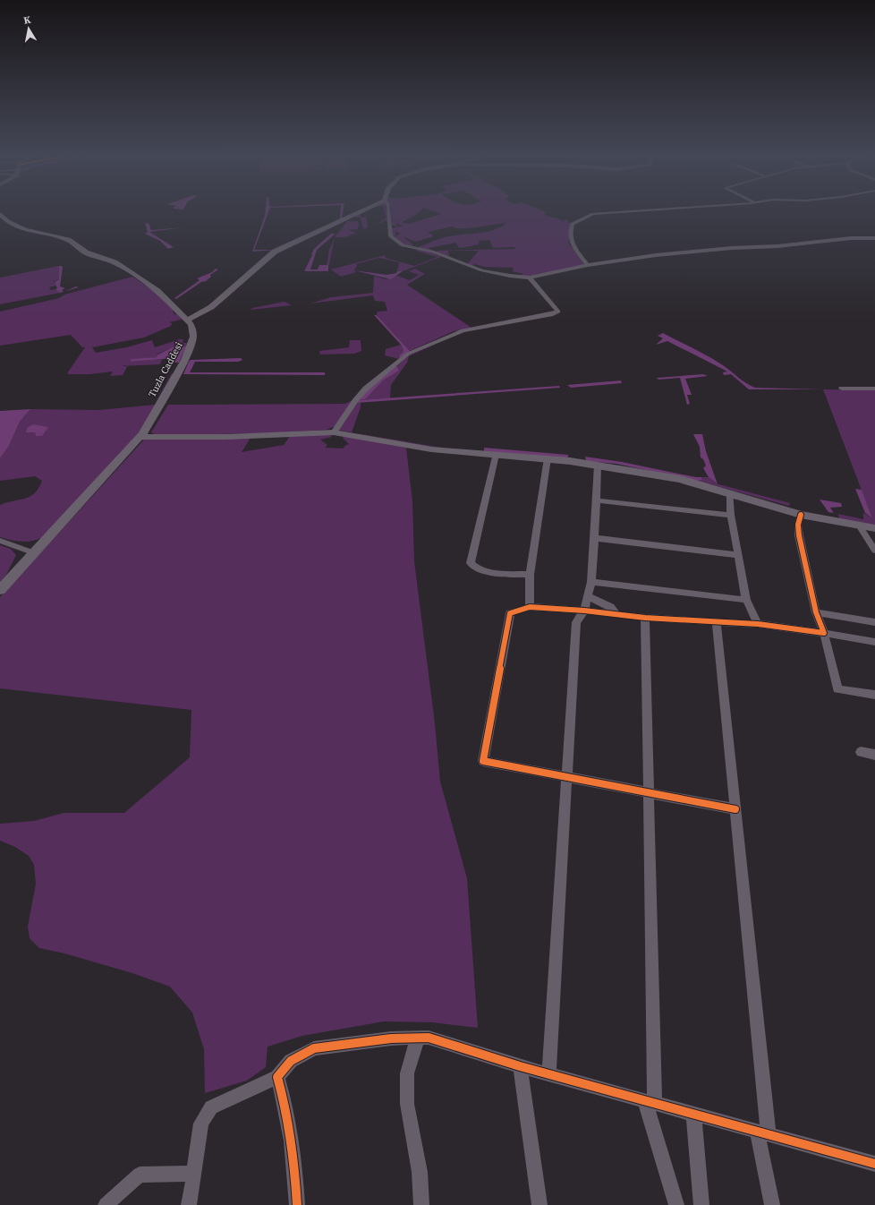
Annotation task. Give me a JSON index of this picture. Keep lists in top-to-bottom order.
{
  "streets": {
    "street": ["Tuzla Caddesi"]
  },
  "north": "top"
}
